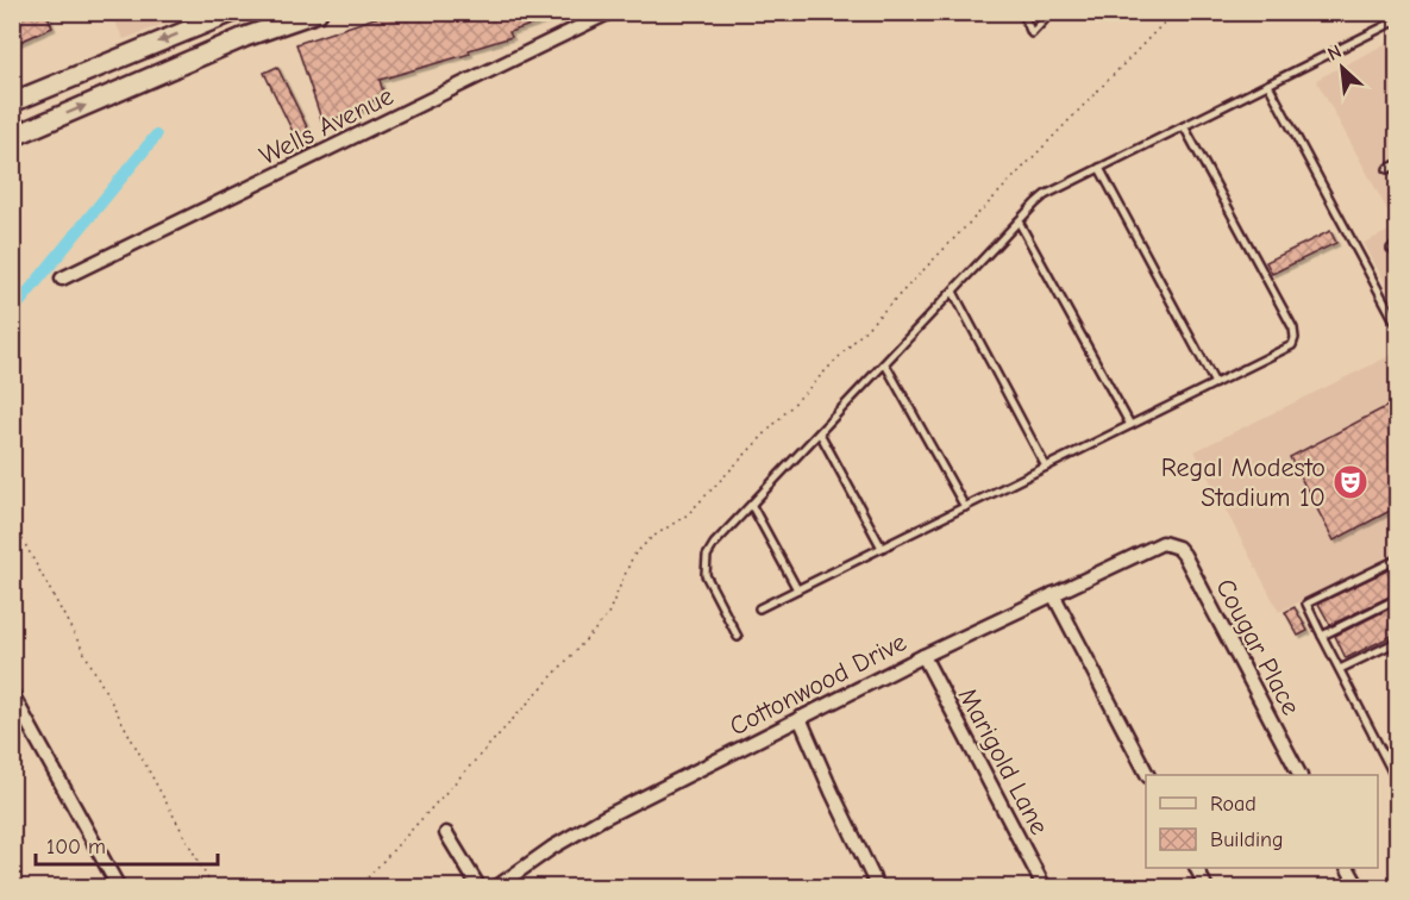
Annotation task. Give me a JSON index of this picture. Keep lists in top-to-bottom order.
{
  "streets": {
    "street": [
      "Wells Avenue",
      "Cougar Place",
      "Cottonwood Drive",
      "Marigold Lane"
    ]
  },
  "crossings": [
    ["Cougar Place", "Cottonwood Drive"],
    ["Cottonwood Drive", "Marigold Lane"]
  ],
  "places": {
    "theatre": ["Regal Modesto Stadium 10"]
  },
  "legend": ["Road", "Building"],
  "scale_bar": "100 m",
  "north": "top left"
}
